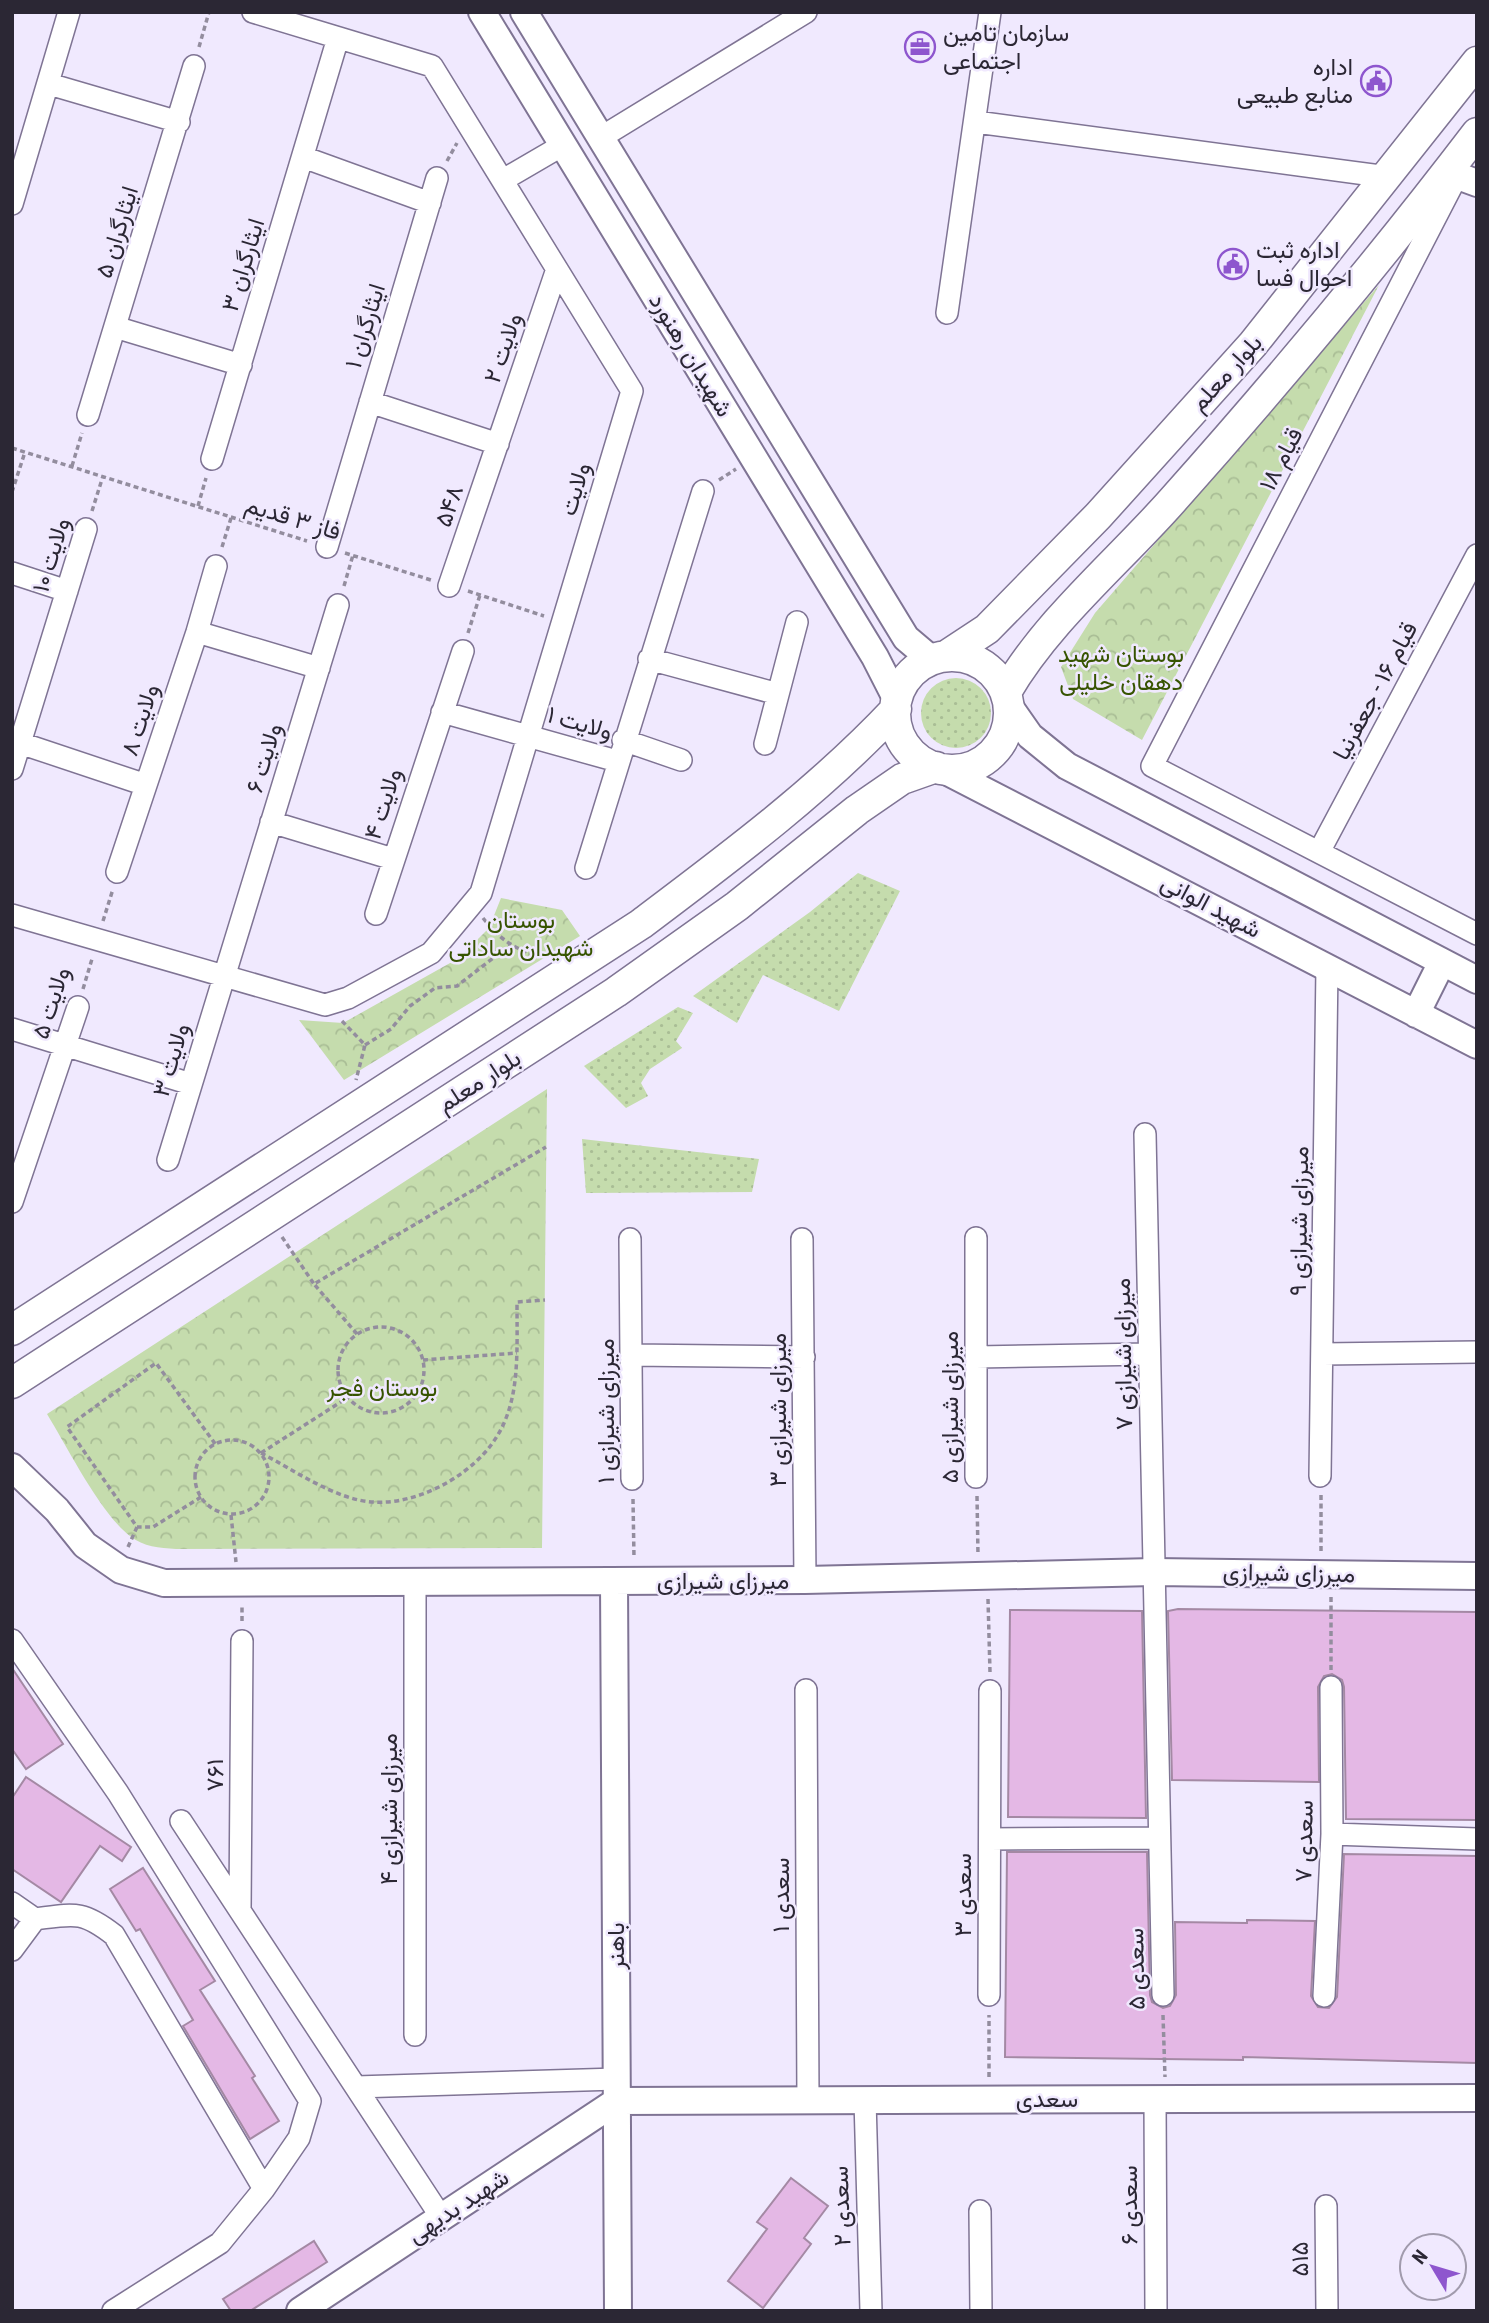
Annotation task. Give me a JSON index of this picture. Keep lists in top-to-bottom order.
{
  "streets": {
    "main road": ["بلوار معلم"],
    "street": [
      "ایثارگران ۵",
      "ایثارگران ۳",
      "ایثارگران ۱",
      "ولایت ۲",
      "شهیدان رهنورد",
      "قیام ۱۸",
      "ولایت",
      "۵۴۸",
      "ولایت ۱۰",
      "قیام ۱۶ - جعفرنیا",
      "ولایت ۸",
      "ولایت ۱",
      "ولایت ۶",
      "ولایت ۴",
      "شهید الوانی",
      "ولایت ۵",
      "ولایت ۳",
      "میرزای شیرازی ۹",
      "میرزای شیرازی ۷",
      "میرزای شیرازی ۵",
      "میرزای شیرازی ۳",
      "میرزای شیرازی ۱",
      "میرزای شیرازی",
      "۷۶۱",
      "میرزای شیرازی ۴",
      "سعدی ۷",
      "سعدی ۱",
      "سعدی ۳",
      "باهنر",
      "سعدی ۵",
      "سعدی",
      "سعدی ۶",
      "شهید بدیهی",
      "سعدی ۲",
      "۵۱۵"
    ],
    "path": ["فاز ۳ قدیم"]
  },
  "crossings": [
    ["ایثارگران ۳", "ولایت"],
    ["ایثارگران ۱", "فاز ۳ قدیم"],
    ["ولایت ۲", "ولایت"],
    ["ولایت ۲", "۵۴۸"],
    ["شهیدان رهنورد", "بلوار معلم"],
    ["شهیدان رهنورد", "شهید الوانی"],
    ["بلوار معلم", "قیام ۱۸"],
    ["بلوار معلم", "شهید الوانی"],
    ["قیام ۱۸", "قیام ۱۶ - جعفرنیا"],
    ["ولایت", "فاز ۳ قدیم"],
    ["ولایت", "ولایت ۱"],
    ["۵۴۸", "فاز ۳ قدیم"],
    ["فاز ۳ قدیم", "ولایت ۱۰"],
    ["ولایت ۶", "ولایت ۳"],
    ["شهید الوانی", "میرزای شیرازی ۹"],
    ["میرزای شیرازی ۷", "میرزای شیرازی"],
    ["میرزای شیرازی ۷", "سعدی ۵"],
    ["میرزای شیرازی ۵", "میرزای شیرازی"],
    ["میرزای شیرازی ۵", "سعدی ۳"],
    ["میرزای شیرازی ۳", "میرزای شیرازی"],
    ["میرزای شیرازی ۱", "میرزای شیرازی"],
    ["میرزای شیرازی ۱", "باهنر"],
    ["میرزای شیرازی", "میرزای شیرازی ۴"],
    ["میرزای شیرازی", "باهنر"],
    ["سعدی ۱", "سعدی"],
    ["باهنر", "سعدی"],
    ["باهنر", "شهید بدیهی"],
    ["سعدی ۵", "سعدی"],
    ["سعدی ۵", "سعدی ۶"],
    ["سعدی", "سعدی ۶"],
    ["سعدی", "شهید بدیهی"],
    ["سعدی", "سعدی ۲"]
  ],
  "parks": ["بوستان شهید دهقان خلیلی", "بوستان شهیدان ساداتی", "بوستان فجر"],
  "places": {
    "office": ["سازمان تامین اجتماعی"],
    "public building": ["اداره منابع طبیعی", "اداره ثبت احوال فسا"]
  },
  "north": "top left"
}
